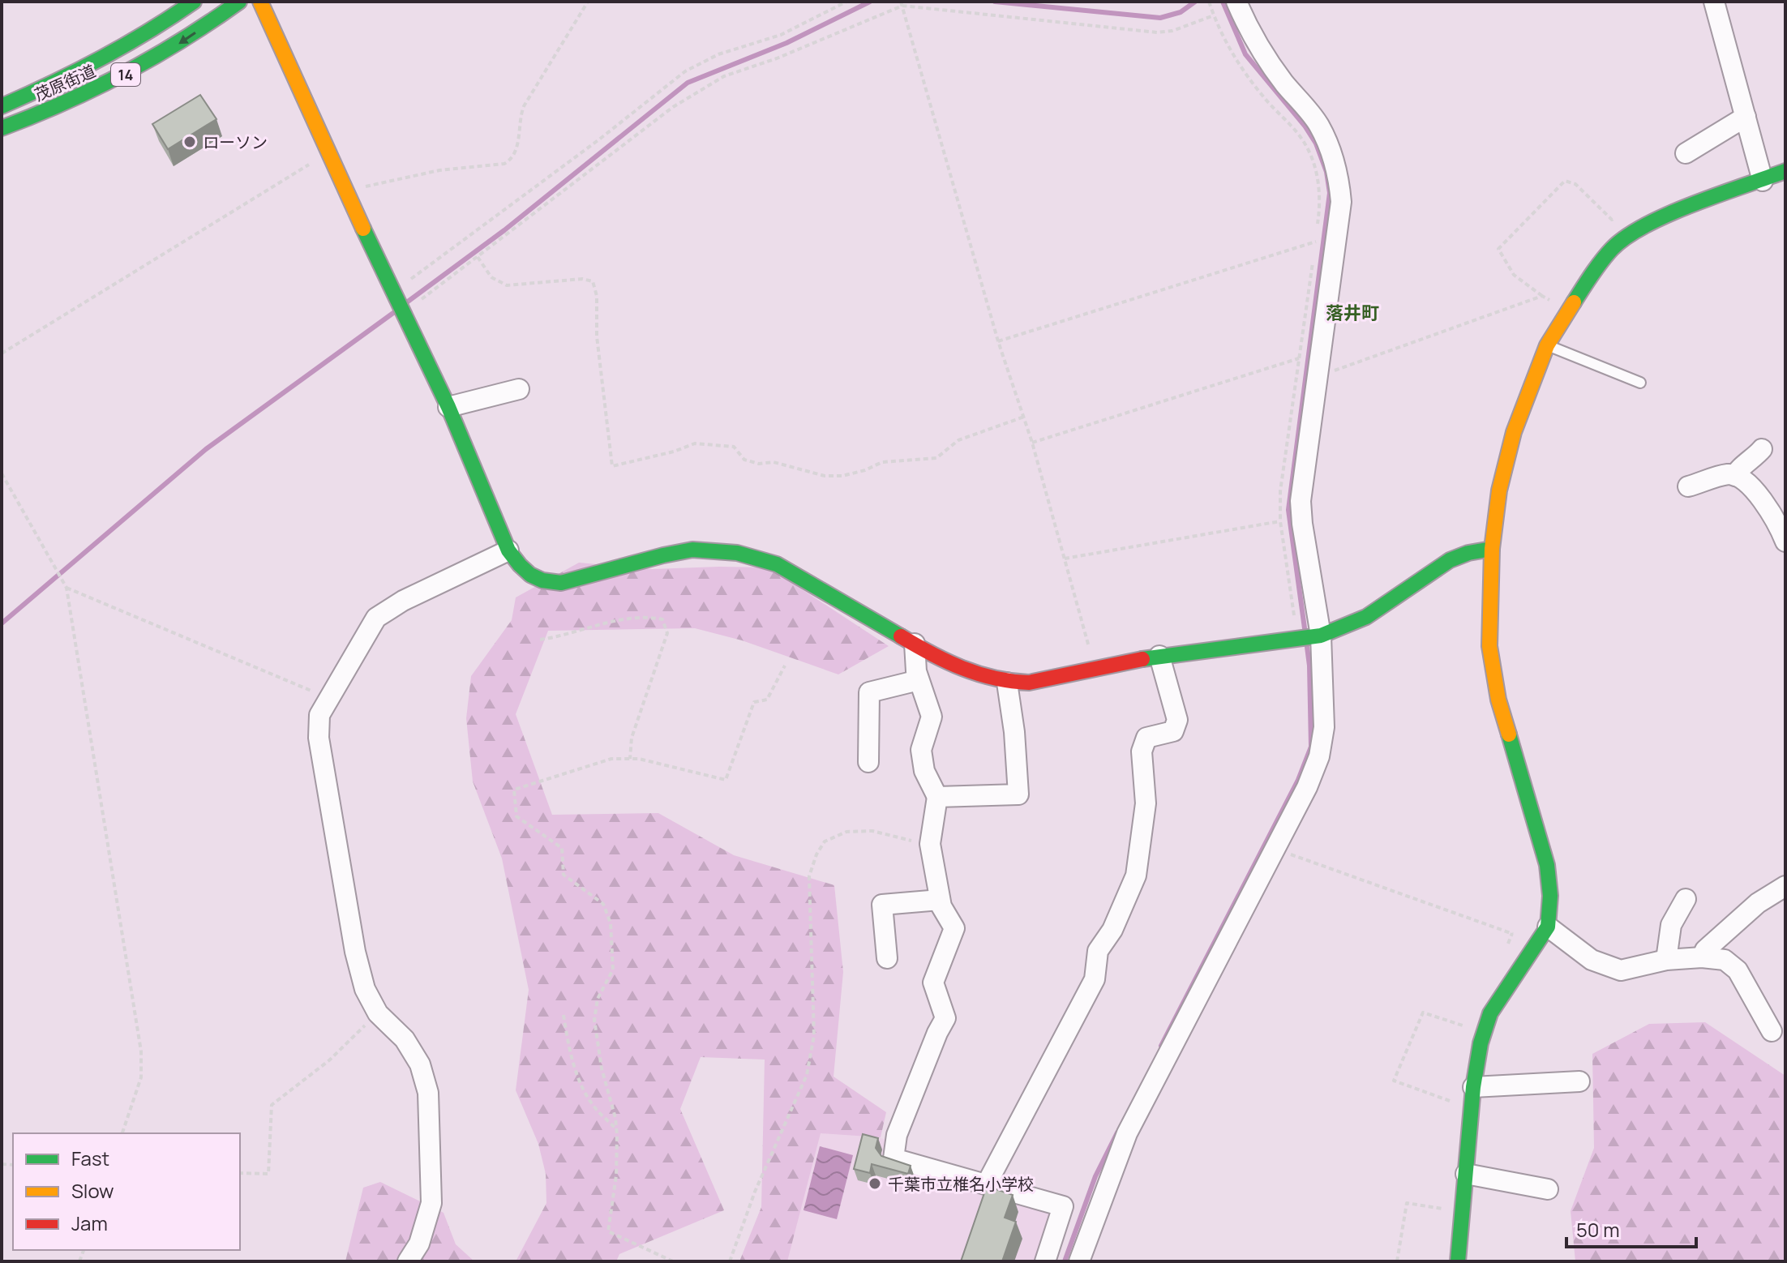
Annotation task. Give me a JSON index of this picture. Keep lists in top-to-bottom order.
{
  "streets": {
    "street": ["14", "茂原街道"]
  },
  "districts": ["落井町"],
  "places": ["ローソン", "千葉市立椎名小学校"],
  "legend": ["Fast", "Slow", "Jam"],
  "scale_bar": "50 m"
}
